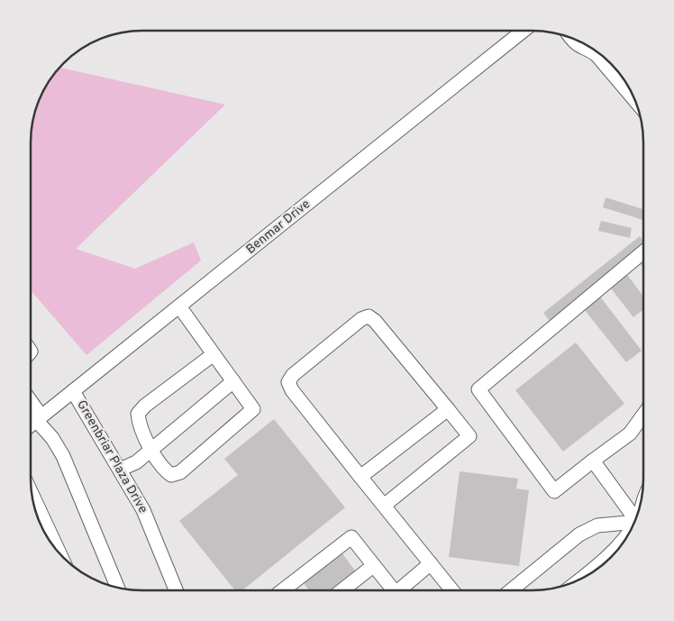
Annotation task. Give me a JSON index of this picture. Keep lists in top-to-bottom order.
{
  "streets": {
    "street": ["Benmar Drive", "Greenbriar Plaza Drive"]
  },
  "crossings": [
    ["Benmar Drive", "Greenbriar Plaza Drive"]
  ]
}
